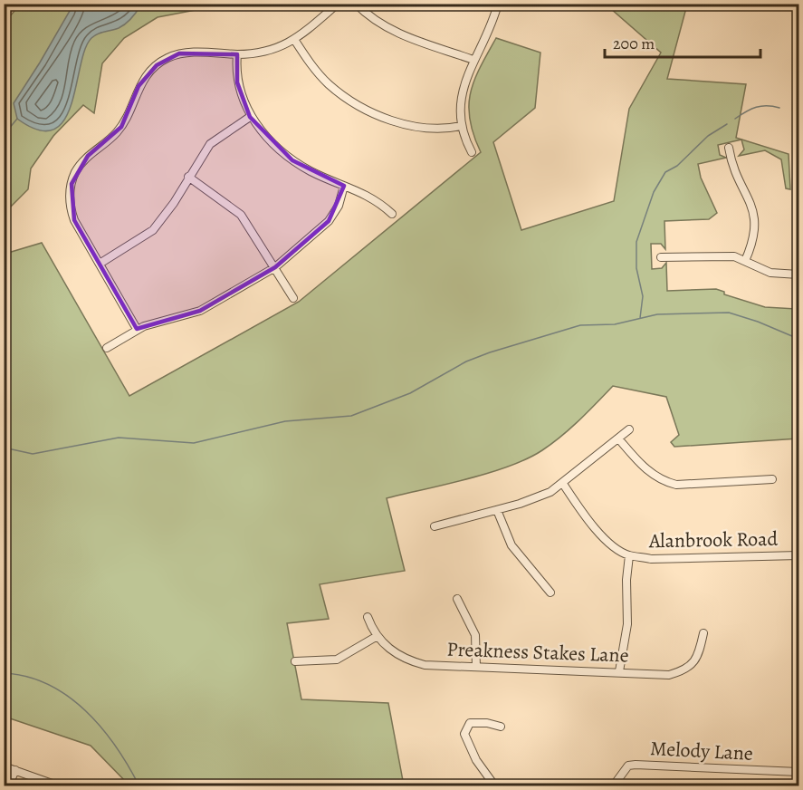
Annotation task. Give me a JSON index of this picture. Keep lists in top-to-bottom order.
{
  "streets": {
    "street": ["Alanbrook Road", "Preakness Stakes Lane", "Melody Lane"]
  },
  "scale_bar": "200 m"
}
